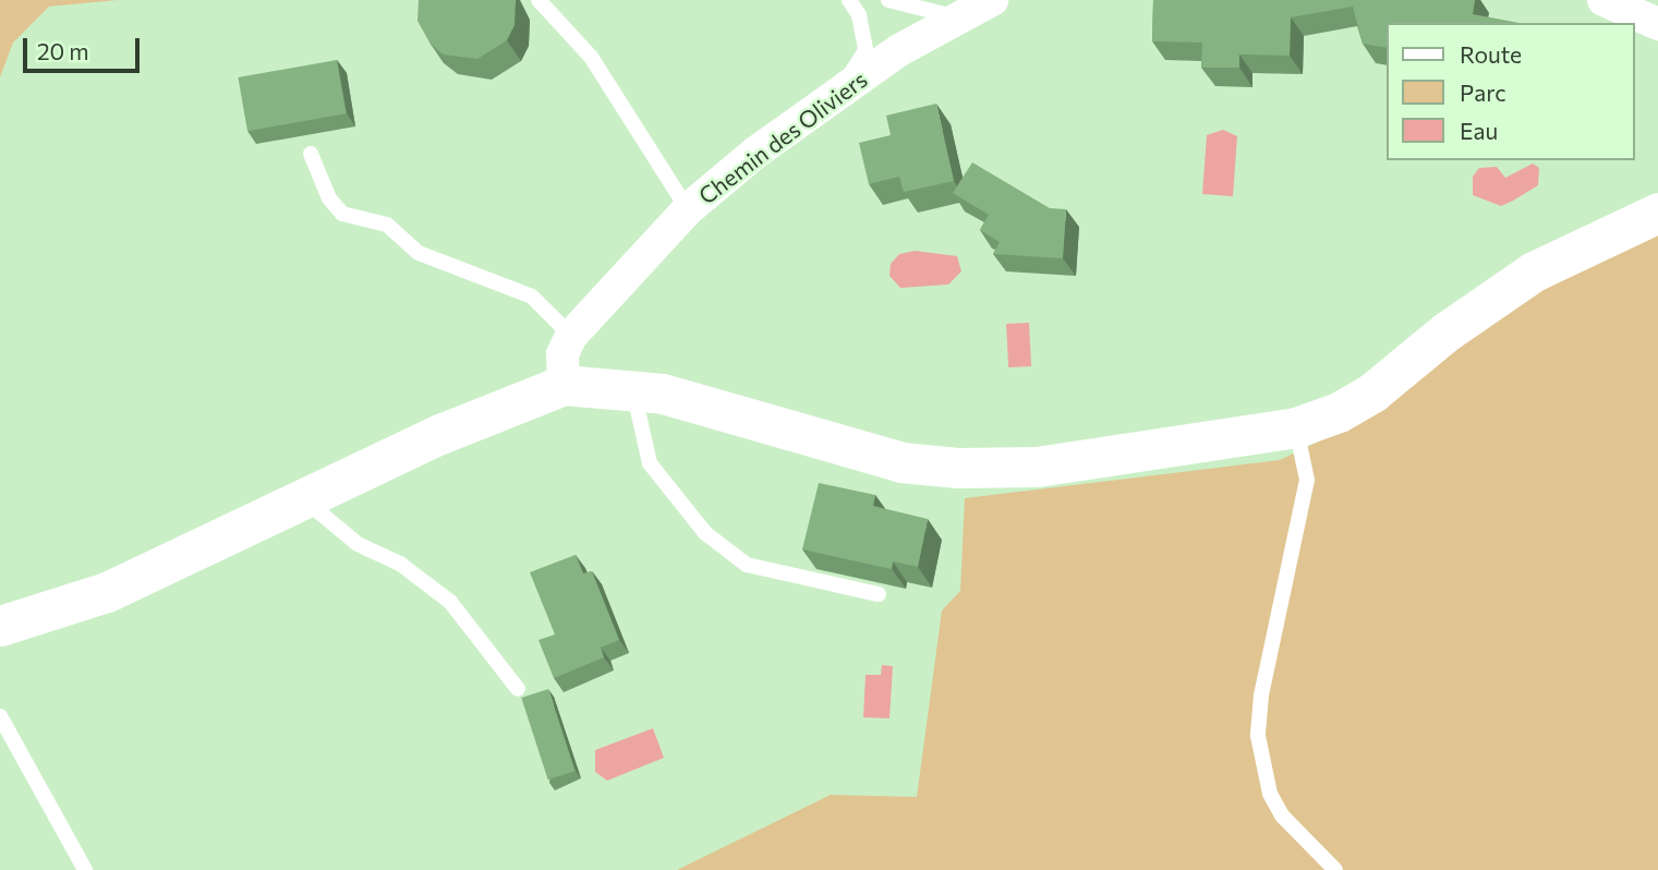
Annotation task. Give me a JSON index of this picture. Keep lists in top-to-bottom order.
{
  "streets": {
    "street": ["Chemin des Oliviers"]
  },
  "legend": ["Route", "Parc", "Eau"],
  "scale_bar": "20 m"
}
